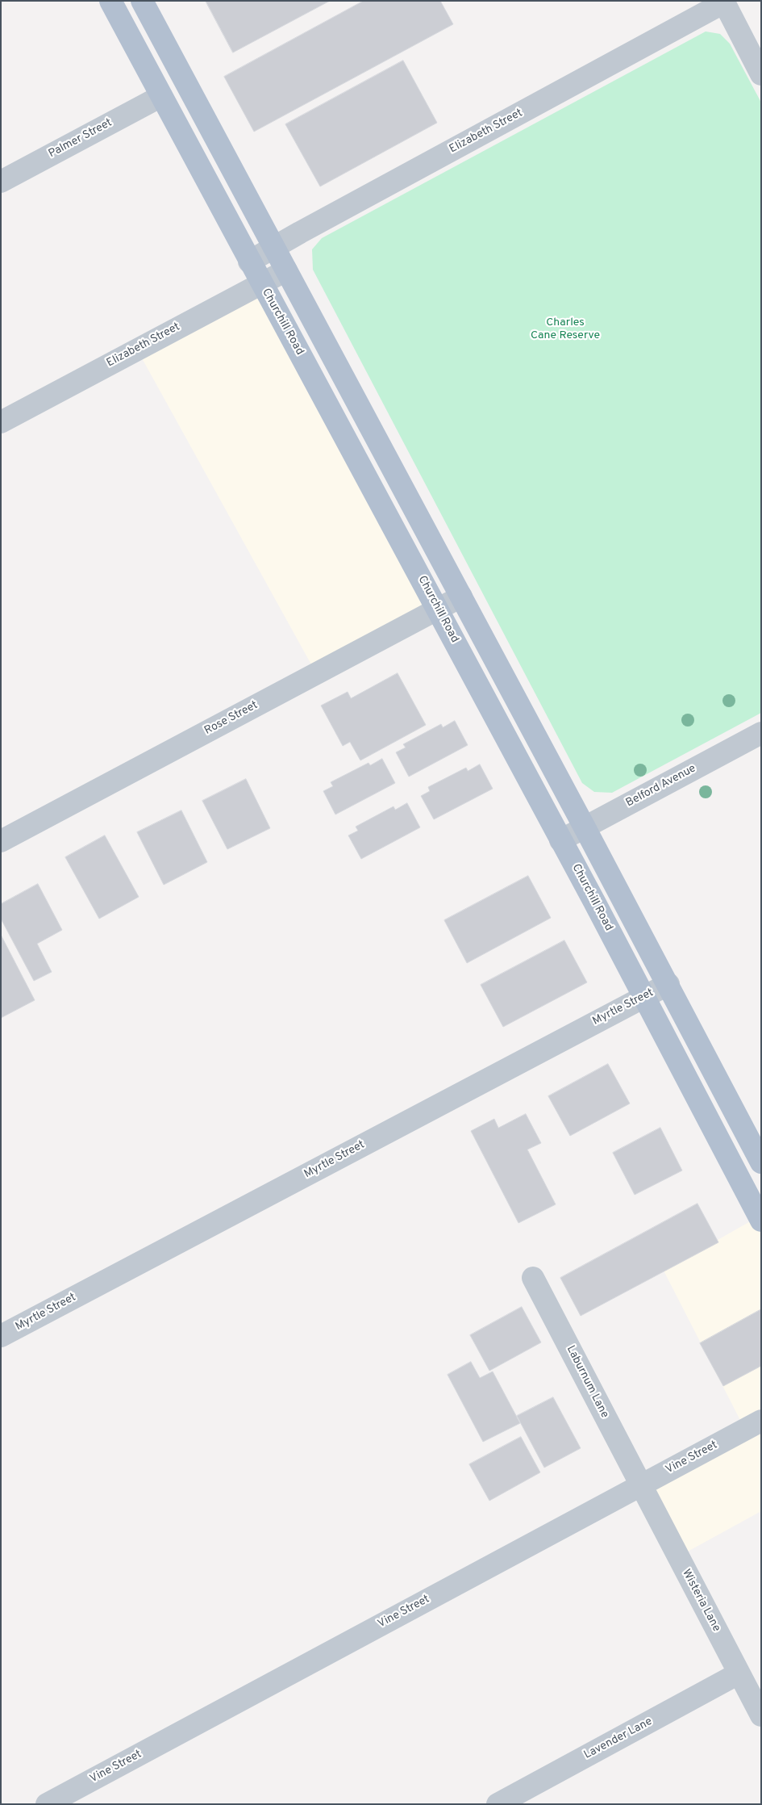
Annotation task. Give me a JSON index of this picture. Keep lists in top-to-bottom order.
{
  "streets": {
    "main road": ["Churchill Road"],
    "street": [
      "Elizabeth Street",
      "Palmer Street",
      "Rose Street",
      "Belford Avenue",
      "Myrtle Street",
      "Laburnum Lane",
      "Vine Street",
      "Wisteria Lane",
      "Lavender Lane"
    ]
  },
  "crossings": [
    ["Elizabeth Street", "Churchill Road"],
    ["Palmer Street", "Churchill Road"],
    ["Churchill Road", "Rose Street"],
    ["Churchill Road", "Belford Avenue"],
    ["Churchill Road", "Myrtle Street"],
    ["Laburnum Lane", "Vine Street"],
    ["Laburnum Lane", "Wisteria Lane"],
    ["Vine Street", "Wisteria Lane"],
    ["Wisteria Lane", "Lavender Lane"]
  ],
  "parks": ["Charles Cane Reserve"]
}
